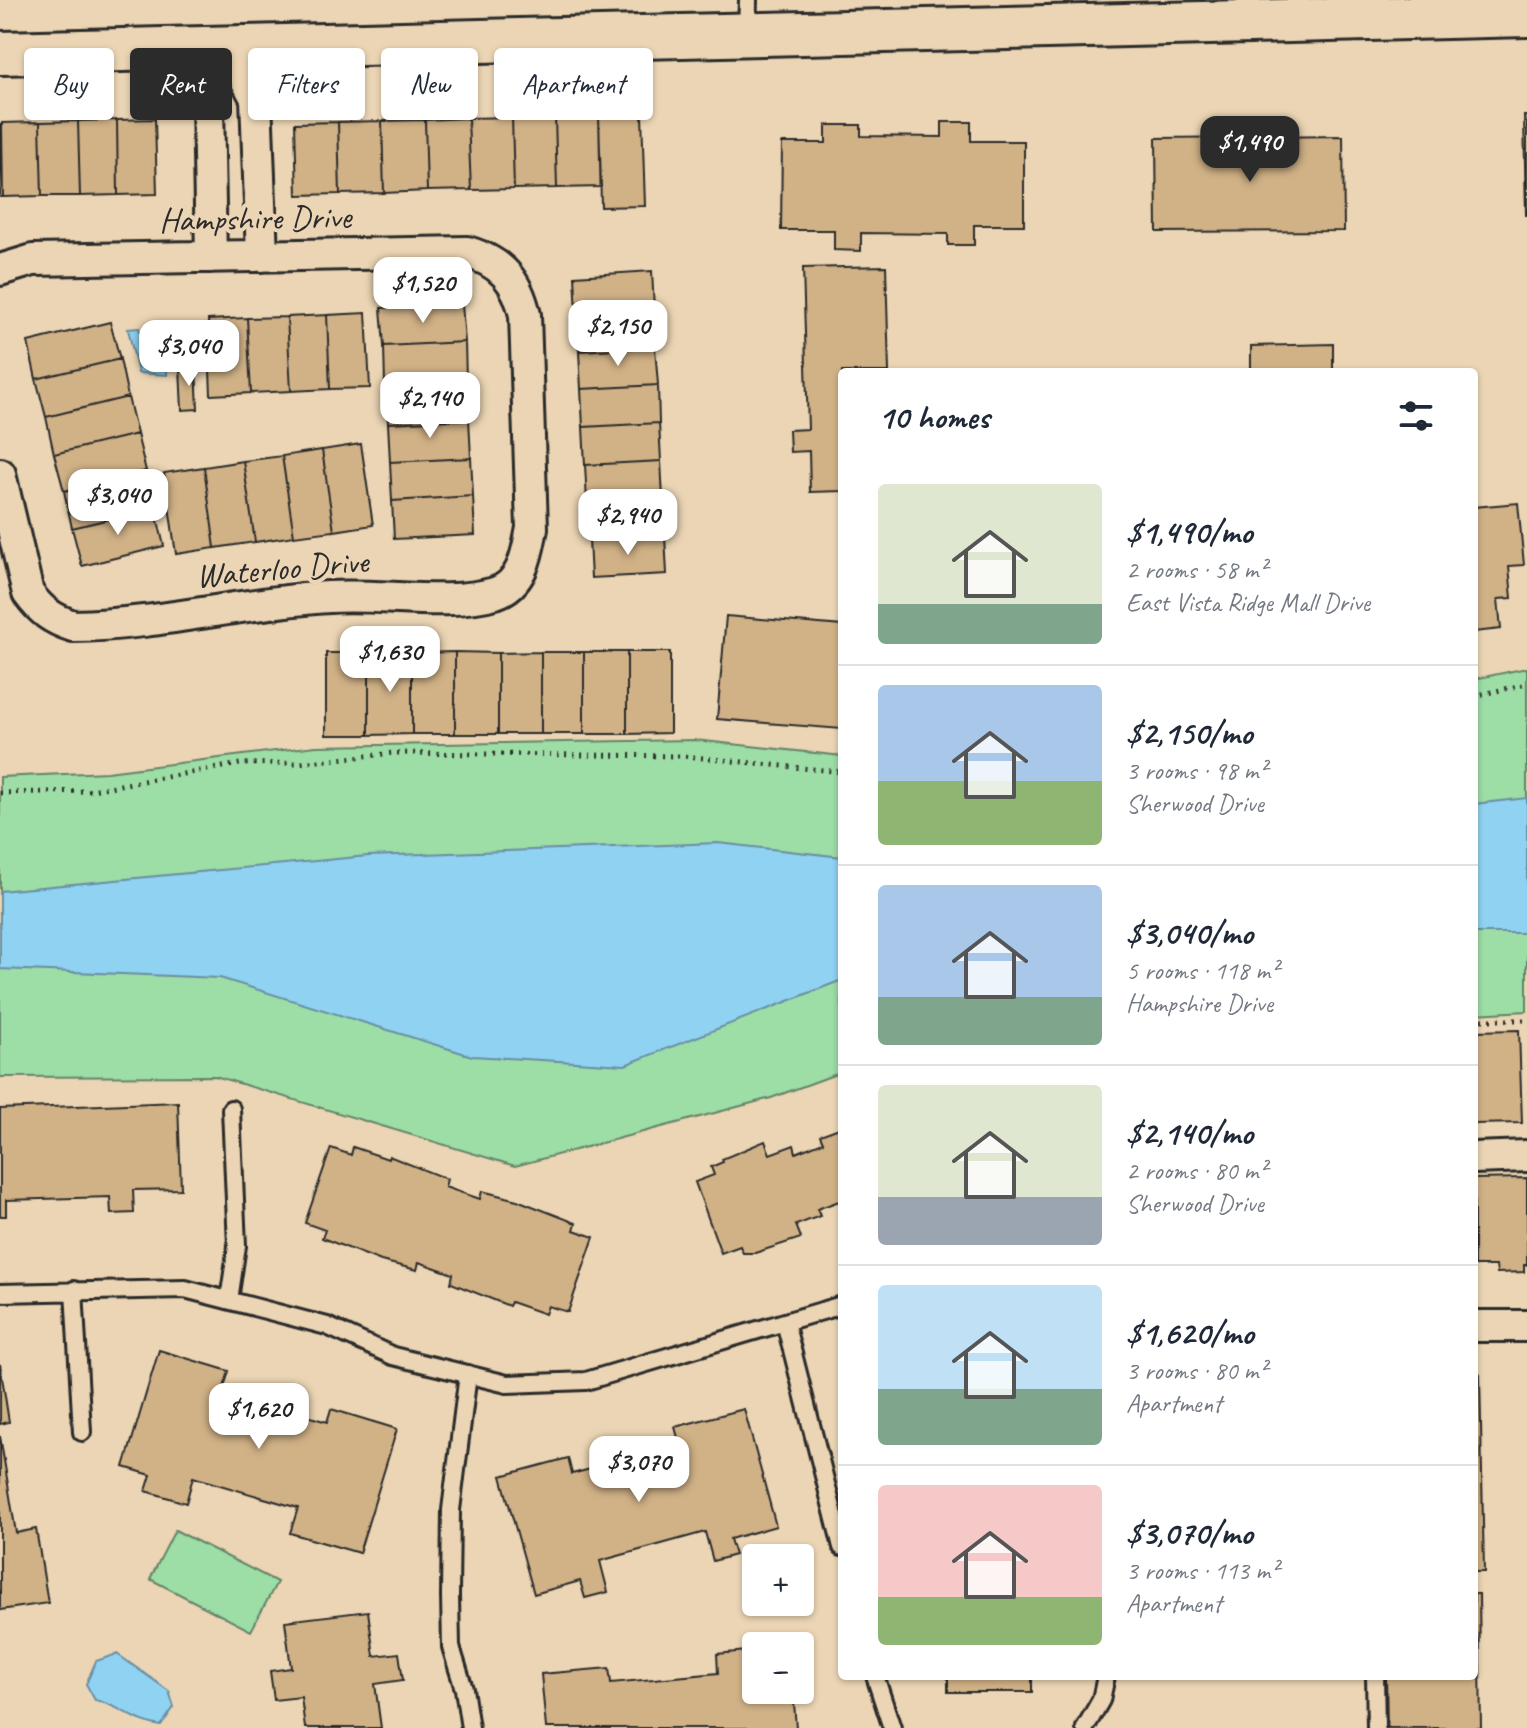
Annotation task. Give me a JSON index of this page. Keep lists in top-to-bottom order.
{
  "streets": {
    "street": ["Hampshire Drive", "Waterloo Drive"]
  },
  "crossings": [
    ["Hampshire Drive", "Waterloo Drive"]
  ],
  "page": {
    "chip": [
      "Buy",
      "Rent",
      "Filters",
      "New",
      "Apartment"
    ],
    "price": [
      "$1,490",
      "$1,520",
      "$2,150",
      "$3,040",
      "$2,140",
      "$3,040",
      "$2,940",
      "$1,630",
      "$1,620",
      "$3,070"
    ],
    "heading": "10 homes",
    "list": [
      {
        "name": "$1,490/mo",
        "note": "2 rooms · 58 m² · East Vista Ridge Mall Drive"
      },
      {
        "name": "$2,150/mo",
        "note": "3 rooms · 98 m² · Sherwood Drive"
      },
      {
        "name": "$3,040/mo",
        "note": "5 rooms · 118 m² · Hampshire Drive"
      },
      {
        "name": "$2,140/mo",
        "note": "2 rooms · 80 m² · Sherwood Drive"
      },
      {
        "name": "$1,620/mo",
        "note": "3 rooms · 80 m² · Apartment"
      },
      {
        "name": "$3,070/mo",
        "note": "3 rooms · 113 m² · Apartment"
      }
    ],
    "map_buttons": ["+", "−"]
  }
}
